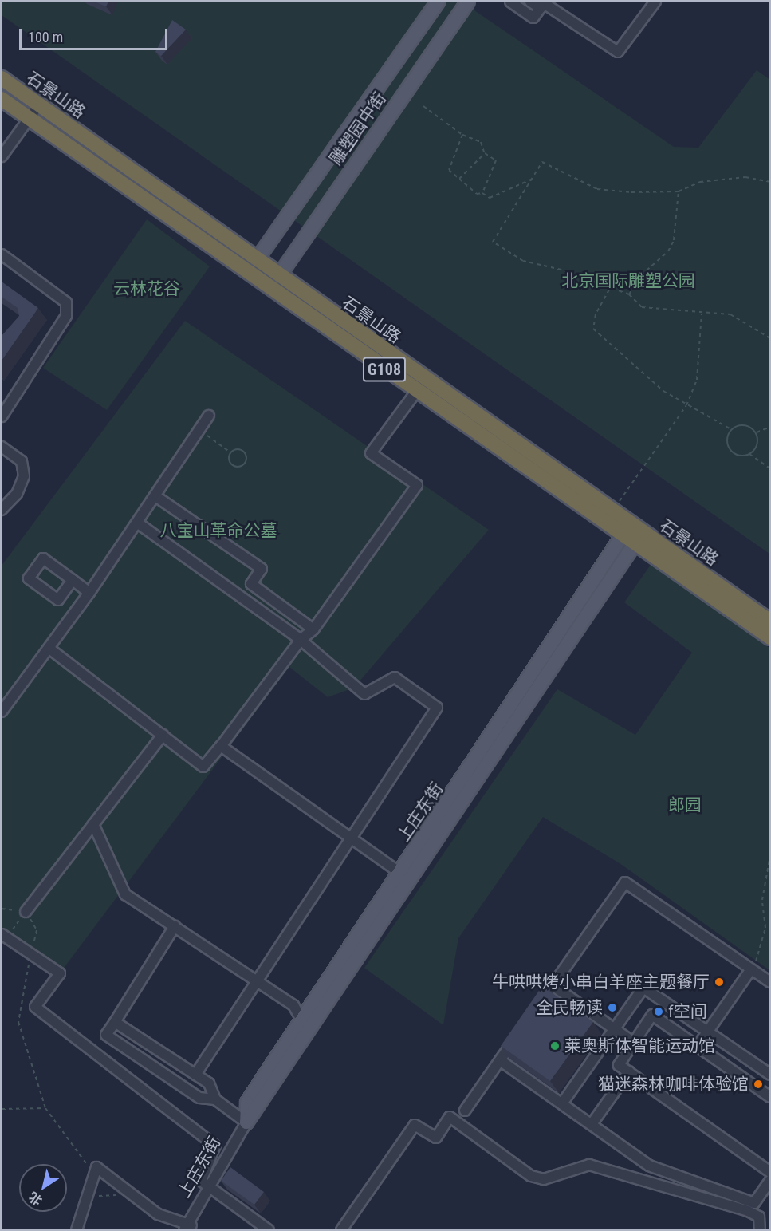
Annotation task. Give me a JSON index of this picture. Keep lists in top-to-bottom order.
{
  "streets": {
    "highway": ["石景山路", "G108"],
    "main road": ["雕塑园中街", "上庄东街"]
  },
  "crossings": [
    ["石景山路", "雕塑园中街"],
    ["石景山路", "上庄东街"]
  ],
  "parks": [
    "北京国际雕塑公园",
    "云林花谷",
    "八宝山革命公墓",
    "郎园"
  ],
  "places": [
    "牛哄哄烤小串白羊座主题餐厅",
    "全民畅读",
    "f空间",
    "莱奥斯体智能运动馆",
    "猫迷森林咖啡体验馆"
  ],
  "scale_bar": "100 m",
  "north": "bottom left"
}
